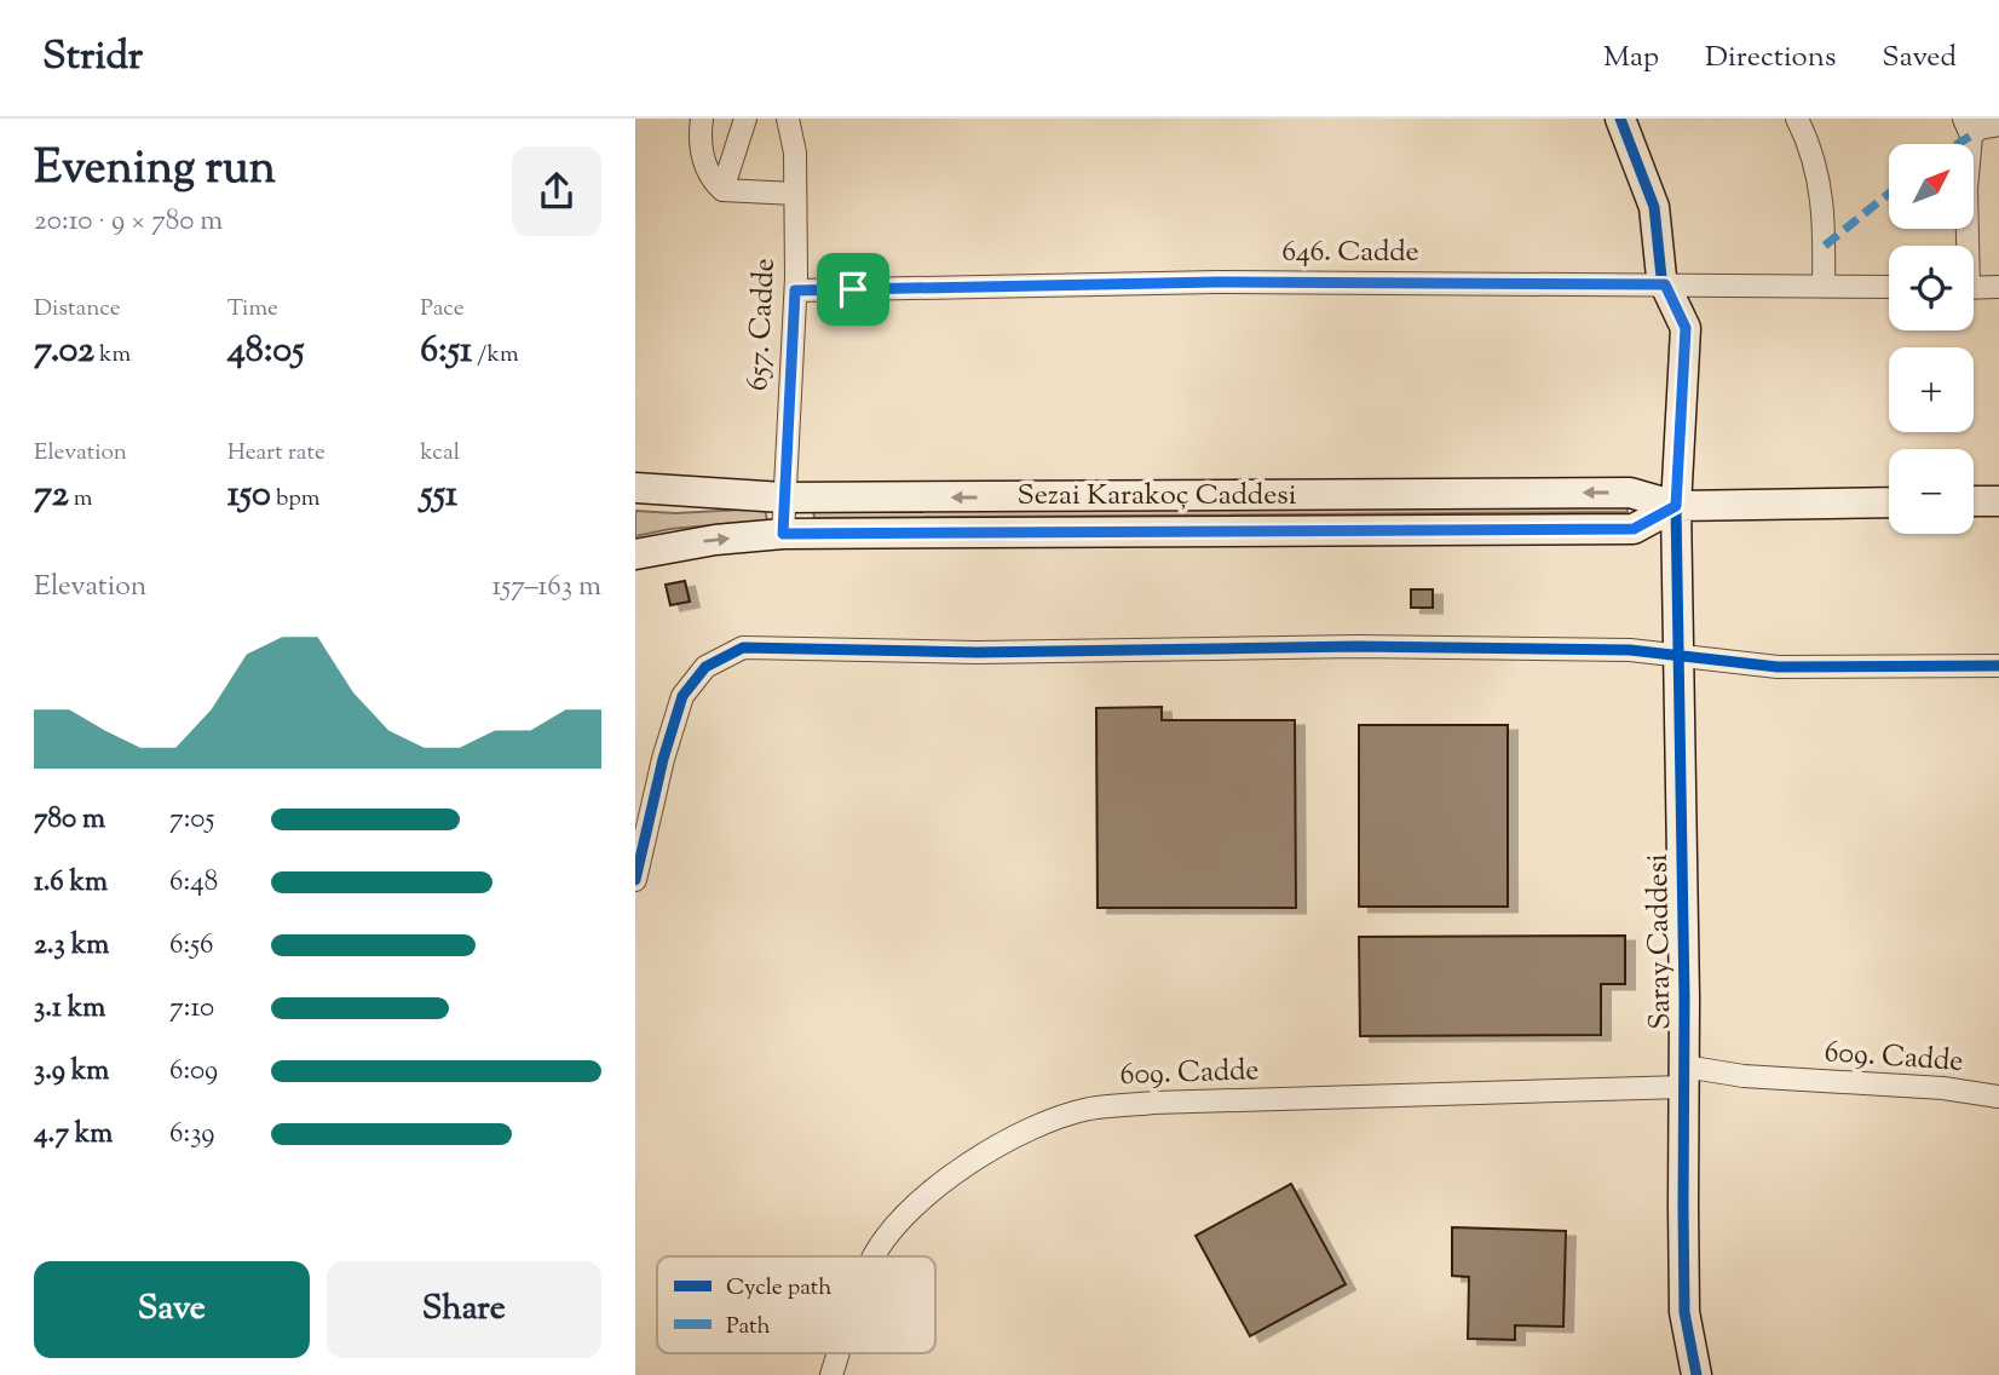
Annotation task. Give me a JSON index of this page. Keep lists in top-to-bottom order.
{
  "streets": {
    "street": [
      "646. Cadde",
      "657. Cadde",
      "Sezai Karakoç Caddesi",
      "Saray Caddesi",
      "609. Cadde"
    ]
  },
  "crossings": [
    ["646. Cadde", "657. Cadde"],
    ["646. Cadde", "Saray Caddesi"],
    ["657. Cadde", "Sezai Karakoç Caddesi"],
    ["Sezai Karakoç Caddesi", "Saray Caddesi"],
    ["Saray Caddesi", "609. Cadde"]
  ],
  "legend": ["Cycle path", "Path"],
  "north": "top right",
  "page": {
    "header": "Stridr",
    "nav": ["Map", "Directions", "Saved"],
    "heading": ["Evening run", "20:10 · 9 × 780 m"],
    "map_buttons": ["+", "−"],
    "stats": [
      ["Distance", "7.02 km"],
      ["Time", "48:05"],
      ["Pace", "6:51 /km"],
      ["Elevation", "72 m"],
      ["Heart rate", "150 bpm"],
      ["kcal", "551"]
    ],
    "chart": ["Elevation", "157–163 m"],
    "list": [
      {
        "name": "780 m",
        "note": "7:05"
      },
      {
        "name": "1.6 km",
        "note": "6:48"
      },
      {
        "name": "2.3 km",
        "note": "6:56"
      },
      {
        "name": "3.1 km",
        "note": "7:10"
      },
      {
        "name": "3.9 km",
        "note": "6:09"
      },
      {
        "name": "4.7 km",
        "note": "6:39"
      }
    ],
    "buttons": ["Save", "Share"]
  }
}
